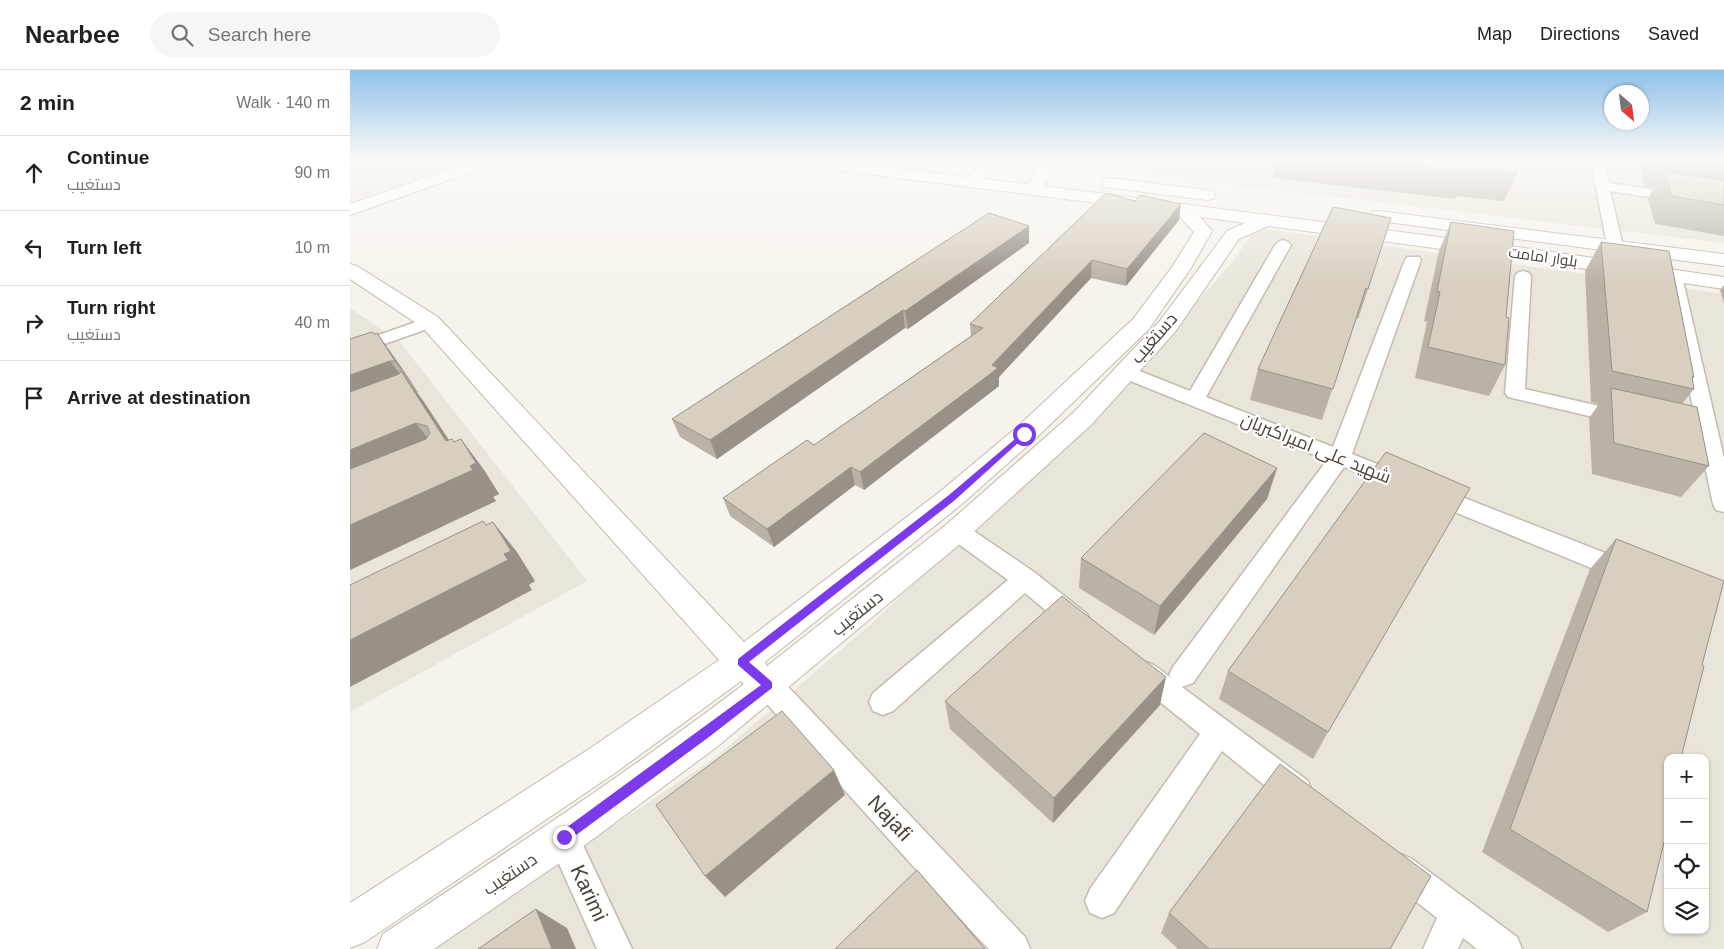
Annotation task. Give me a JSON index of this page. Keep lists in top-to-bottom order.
{
  "streets": {
    "street": [
      "بلوار امامت",
      "دستغیب",
      "شهید علی امیراکبریان",
      "Najafi",
      "Karimi"
    ]
  },
  "crossings": [
    ["دستغیب", "شهید علی امیراکبریان"],
    ["دستغیب", "Najafi"],
    ["دستغیب", "Karimi"]
  ],
  "north": "bottom right",
  "page": {
    "header": "Nearbee",
    "search": "Search here",
    "nav": ["Map", "Directions", "Saved"],
    "heading": ["2 min", "Walk · 140 m"],
    "list": [
      ["Continue", "دستغیب", "90 m"],
      ["Turn left", "10 m"],
      ["Turn right", "دستغیب", "40 m"],
      "Arrive at destination"
    ],
    "map_buttons": ["+", "−"]
  }
}
